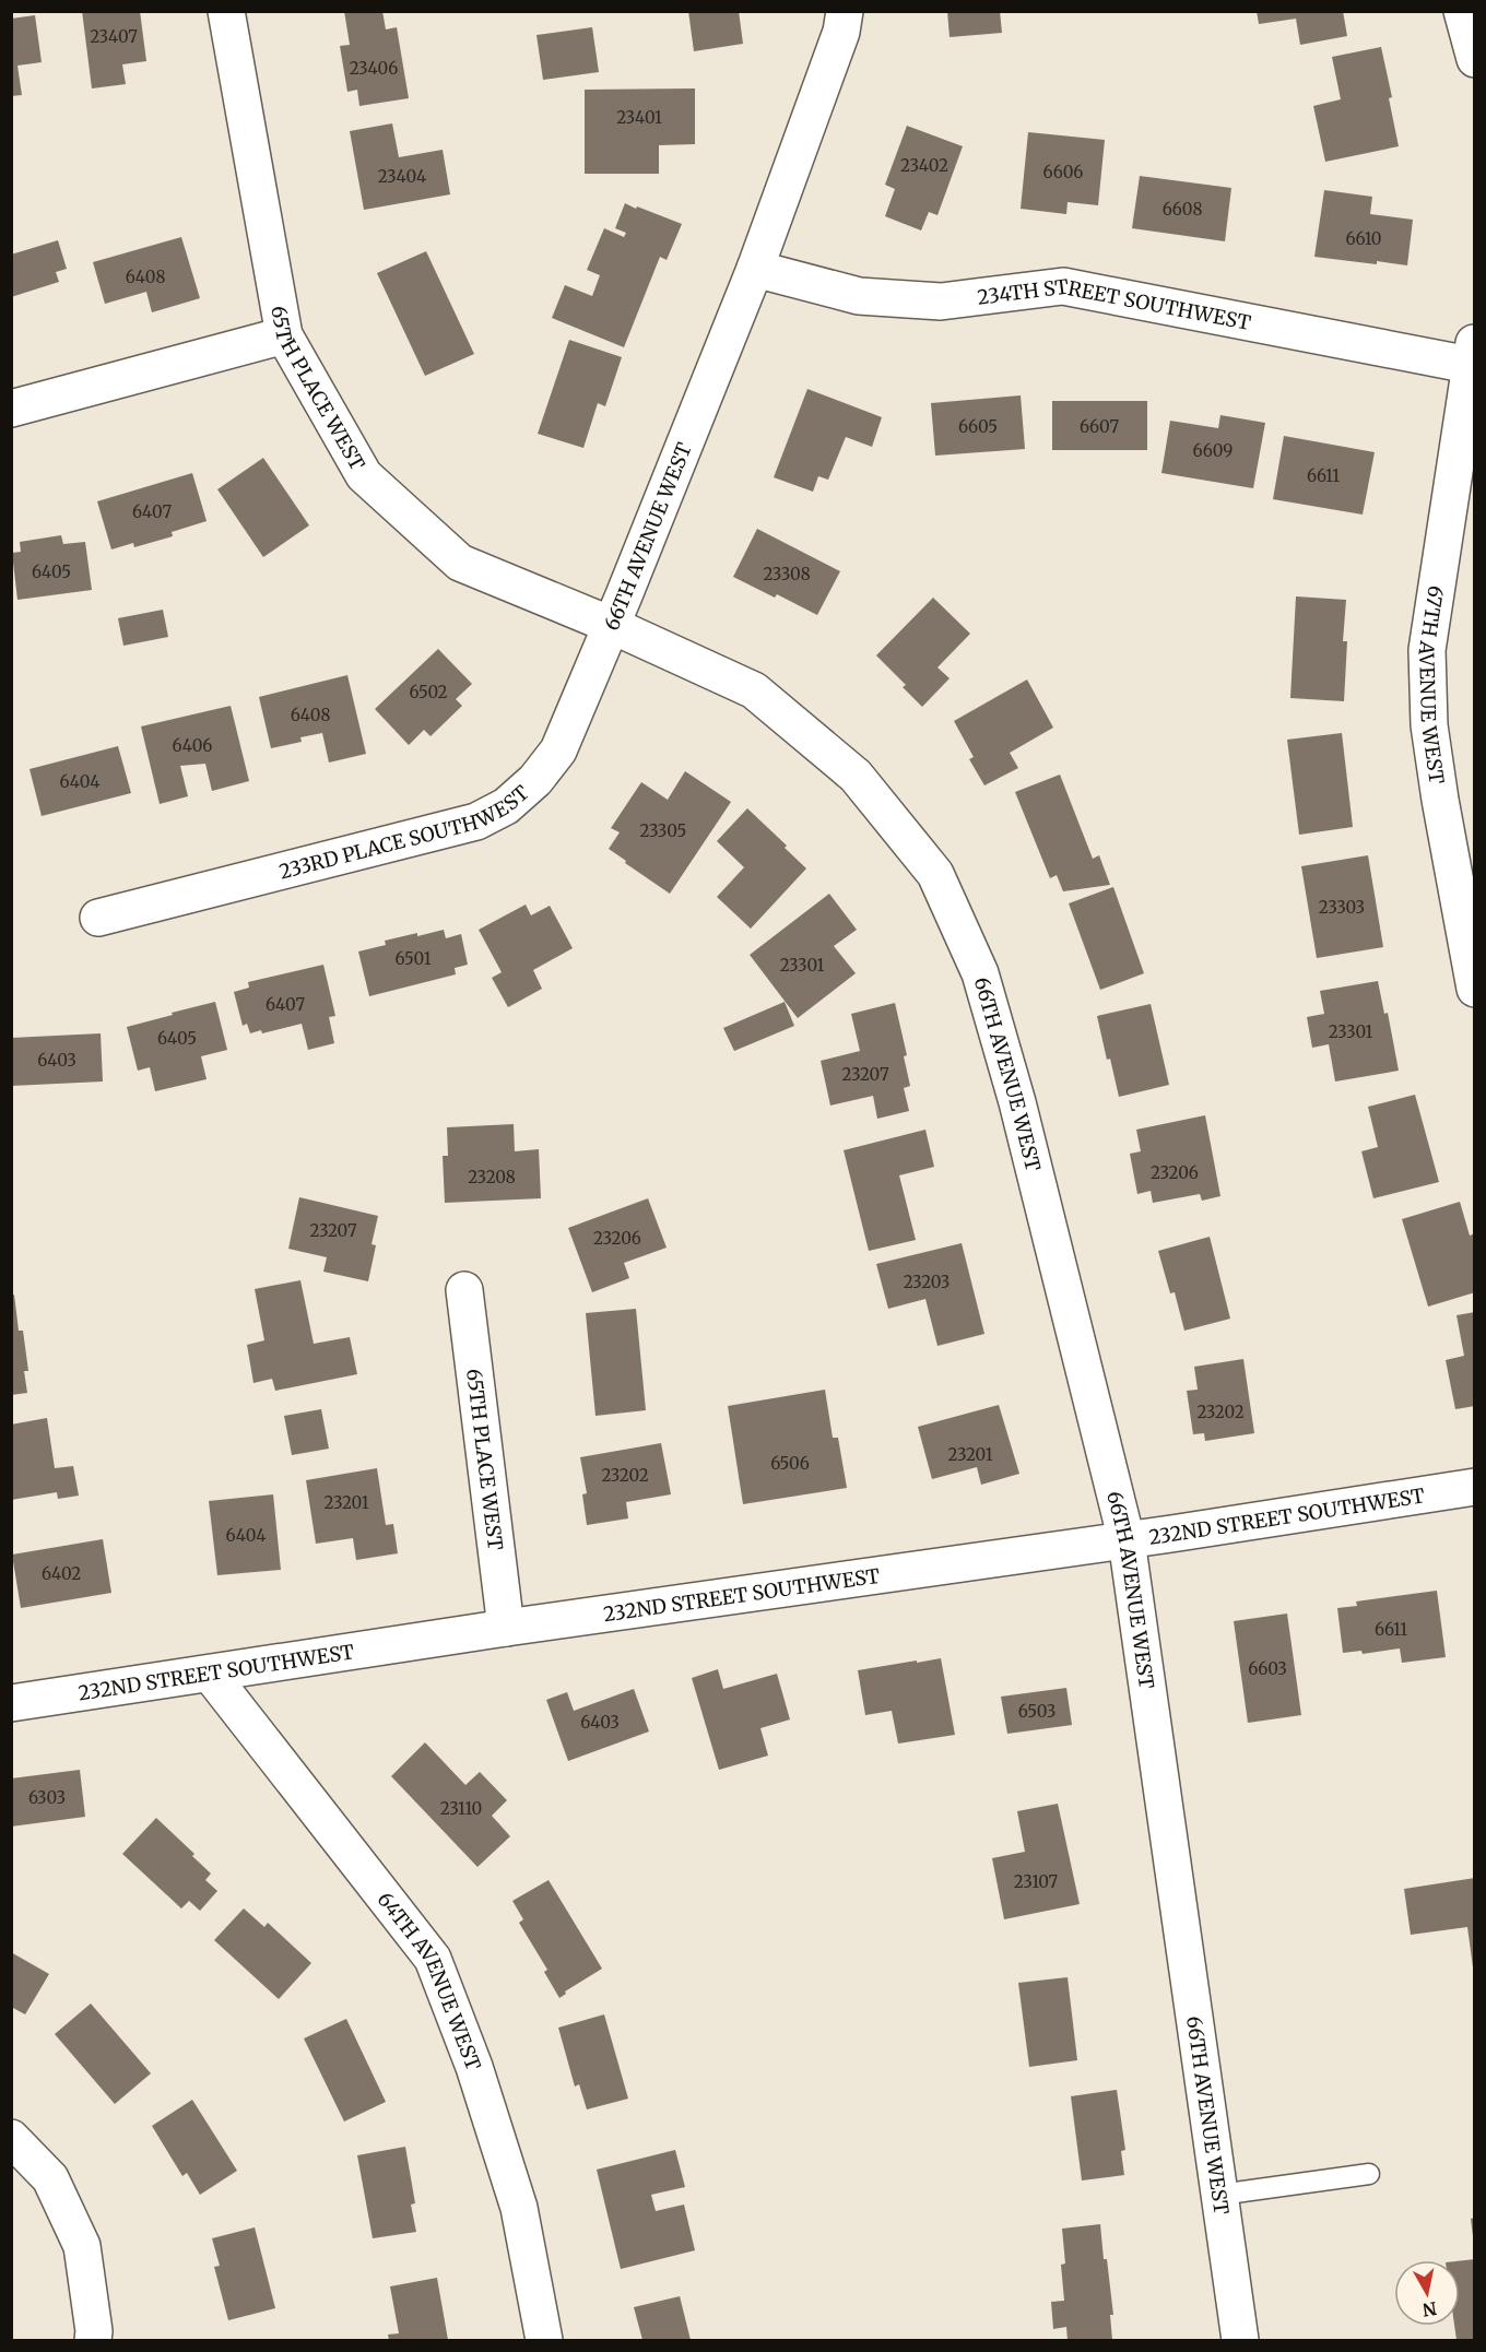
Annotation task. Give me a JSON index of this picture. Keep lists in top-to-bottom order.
{
  "streets": {
    "street": [
      "234TH STREET SOUTHWEST",
      "65TH PLACE WEST",
      "66TH AVENUE WEST",
      "67TH AVENUE WEST",
      "233RD PLACE SOUTHWEST",
      "232ND STREET SOUTHWEST",
      "64TH AVENUE WEST"
    ]
  },
  "crossings": [
    ["234TH STREET SOUTHWEST", "66TH AVENUE WEST"],
    ["234TH STREET SOUTHWEST", "67TH AVENUE WEST"],
    ["65TH PLACE WEST", "66TH AVENUE WEST"],
    ["65TH PLACE WEST", "233RD PLACE SOUTHWEST"],
    ["65TH PLACE WEST", "232ND STREET SOUTHWEST"],
    ["66TH AVENUE WEST", "233RD PLACE SOUTHWEST"],
    ["66TH AVENUE WEST", "232ND STREET SOUTHWEST"],
    ["232ND STREET SOUTHWEST", "64TH AVENUE WEST"]
  ],
  "house_numbers": [
    "23407",
    "23406",
    "23401",
    "23402",
    "6606",
    "23404",
    "6608",
    "6610",
    "6408",
    "6605",
    "6607",
    "6609",
    "6611",
    "6407",
    "6405",
    "23308",
    "6502",
    "6408",
    "6406",
    "6404",
    "23305",
    "23303",
    "6501",
    "23301",
    "6407",
    "23301",
    "6405",
    "6403",
    "23207",
    "23206",
    "23208",
    "23207",
    "23206",
    "23203",
    "23202",
    "23201",
    "6506",
    "23202",
    "23201",
    "6404",
    "6402",
    "6611",
    "6603",
    "6503",
    "6403",
    "6303",
    "23110",
    "23107"
  ],
  "north": "bottom"
}
